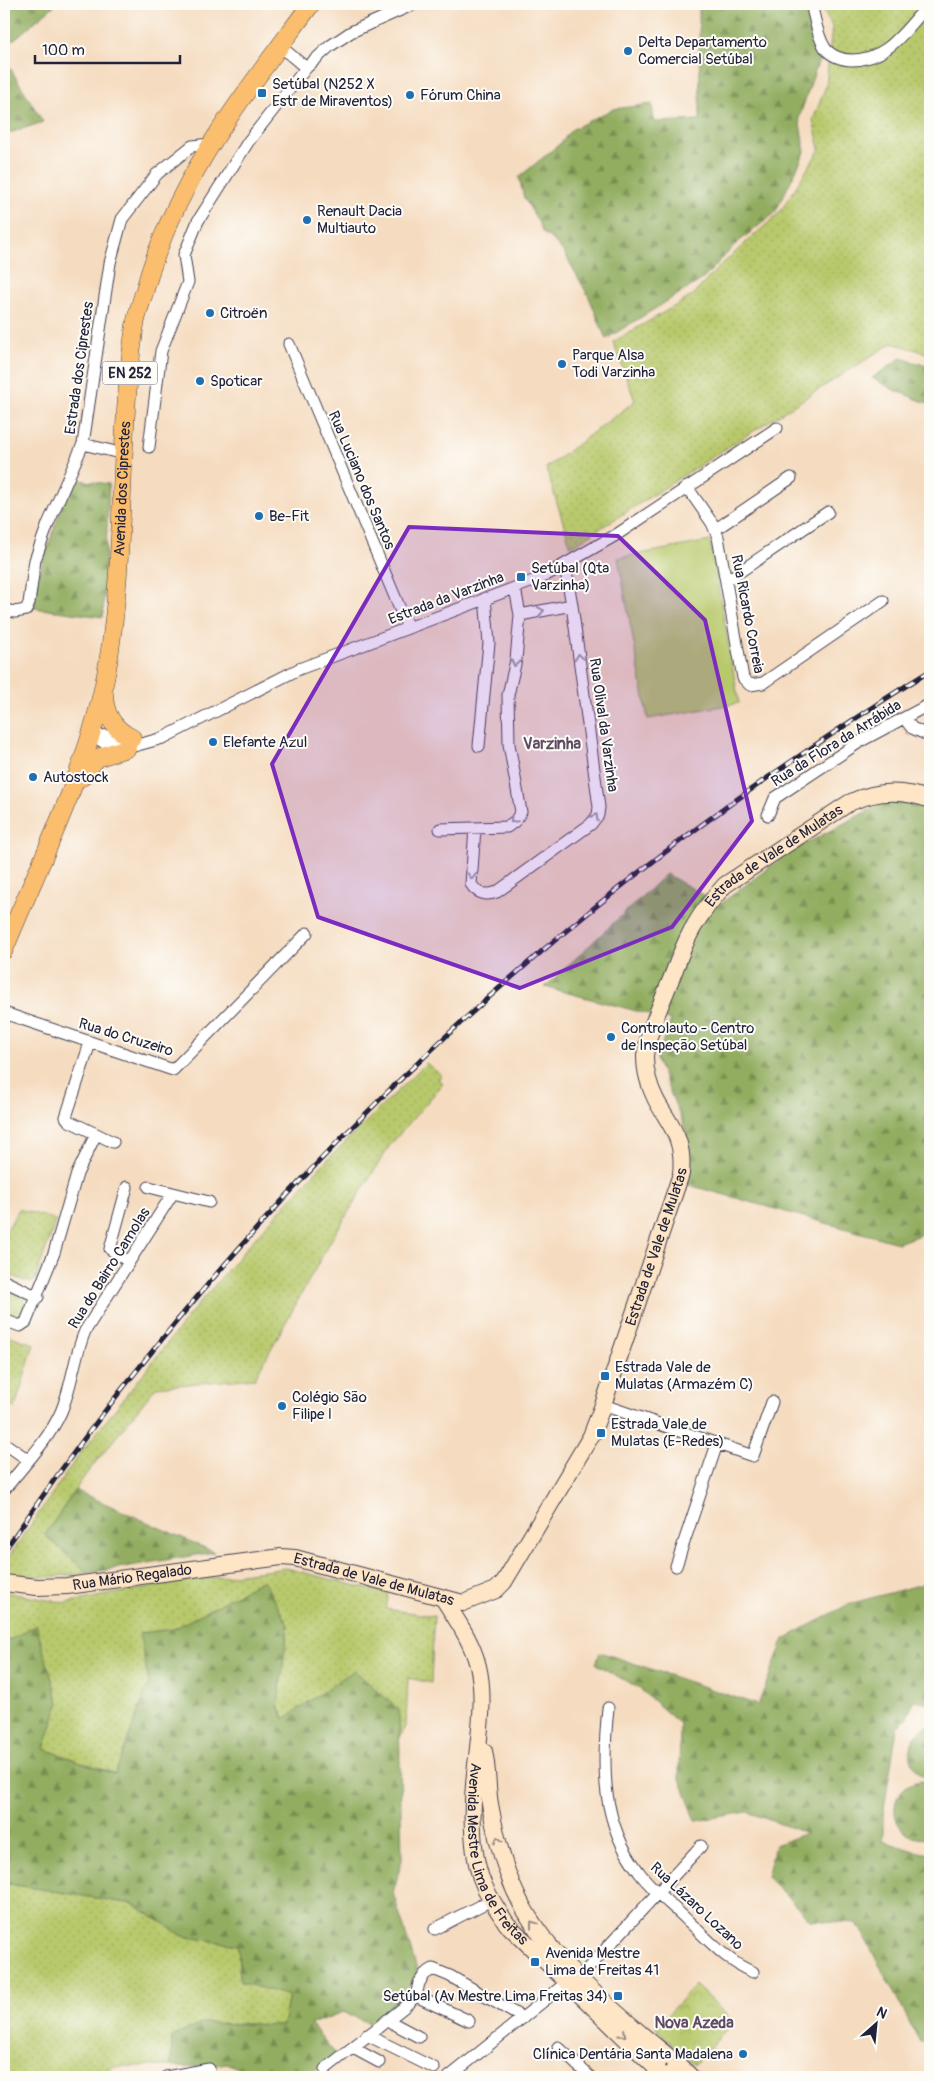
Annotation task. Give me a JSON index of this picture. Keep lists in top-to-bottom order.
{
  "streets": {
    "main road": [
      "EN 252",
      "Avenida dos Ciprestes",
      "Estrada de Vale de Mulatas",
      "Rua Mário Regalado",
      "Avenida Mestre Lima de Freitas"
    ],
    "street": [
      "Estrada dos Ciprestes",
      "Rua Luciano dos Santos",
      "Estrada da Varzinha",
      "Rua Ricardo Correia",
      "Rua Olival da Varzinha",
      "Rua da Flora da Arrábida",
      "Rua do Cruzeiro",
      "Rua do Bairro Camolas",
      "Rua Lázaro Lozano"
    ]
  },
  "crossings": [
    ["Estrada dos Ciprestes", "Avenida dos Ciprestes"],
    ["EN 252", "Avenida dos Ciprestes"],
    ["Rua Luciano dos Santos", "Estrada da Varzinha"],
    ["Avenida dos Ciprestes", "Estrada da Varzinha"],
    ["Estrada da Varzinha", "Rua Ricardo Correia"],
    ["Estrada de Vale de Mulatas", "Rua Mário Regalado"],
    ["Estrada de Vale de Mulatas", "Avenida Mestre Lima de Freitas"]
  ],
  "districts": ["Varzinha", "Nova Azeda"],
  "places": {
    "other": [
      "Delta Departamento Comercial Setúbal",
      "Fórum China",
      "Renault Dacia Multiauto",
      "Citroën",
      "Parque Alsa Todi Varzinha",
      "Spoticar",
      "Be-Fit",
      "Elefante Azul",
      "Autostock",
      "Controlauto - Centro de Inspeção Setúbal",
      "Colégio São Filipe I",
      "Clínica Dentária Santa Madalena"
    ],
    "transit": [
      "Setúbal (N252 X Estr de Miraventos)",
      "Setúbal (Qta Varzinha)",
      "Estrada Vale de Mulatas (Armazém C)",
      "Estrada Vale de Mulatas (E-Redes)",
      "Avenida Mestre Lima de Freitas 41",
      "Setúbal (Av Mestre Lima Freitas 34)"
    ]
  },
  "scale_bar": "100 m",
  "north": "top right"
}
